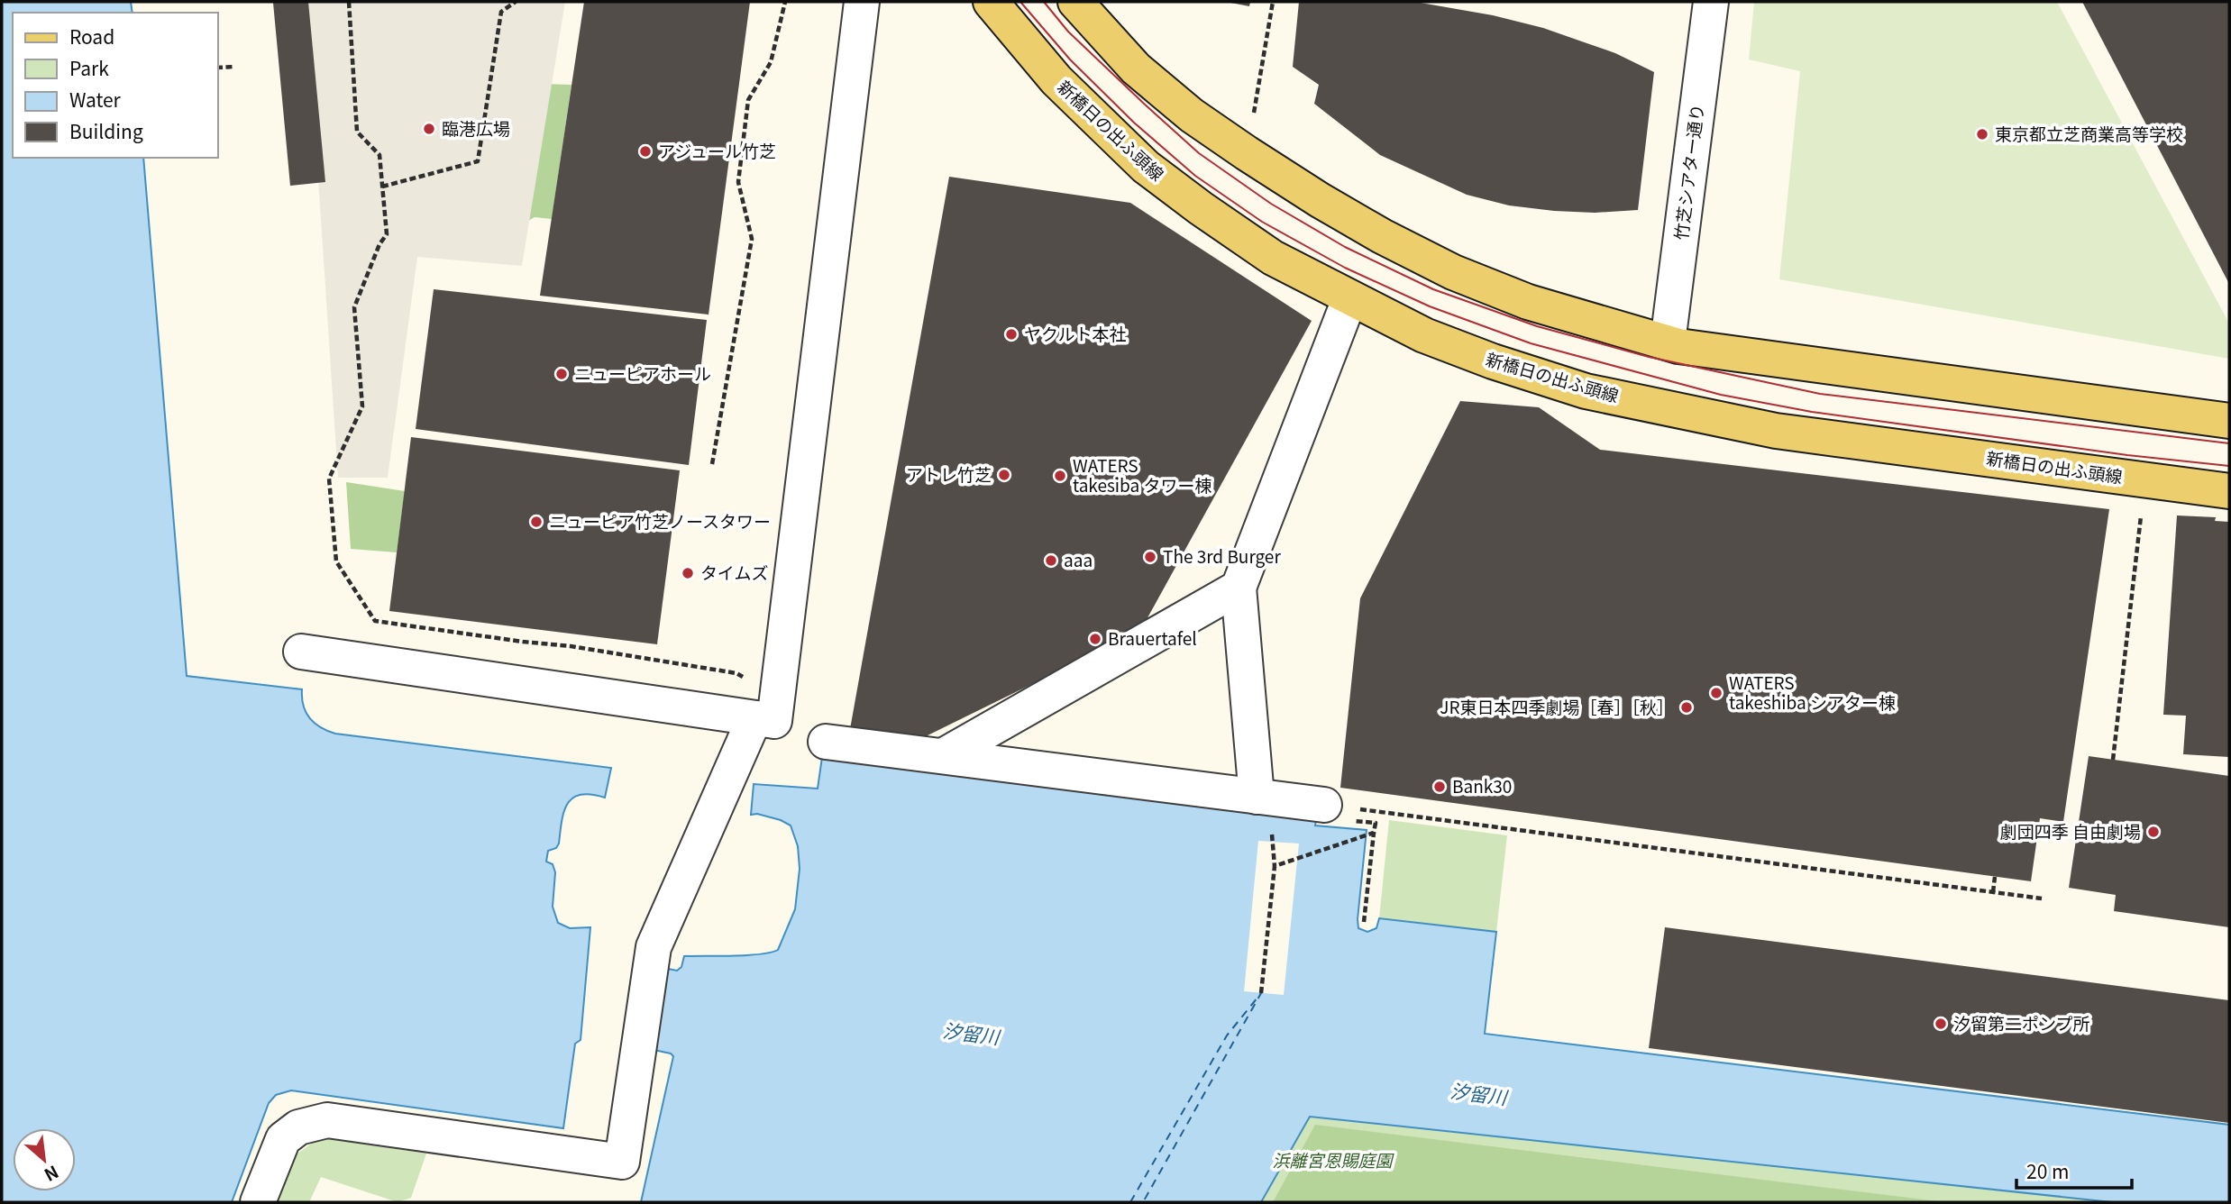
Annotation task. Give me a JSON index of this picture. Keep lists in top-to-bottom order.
{
  "streets": {
    "main road": ["新橋日の出ふ頭線"],
    "street": ["竹芝シアター通り"]
  },
  "water": ["汐留川"],
  "parks": ["浜離宮恩賜庭園"],
  "places": [
    "臨港広場",
    "東京都立芝商業高等学校",
    "アジュール竹芝",
    "ヤクルト本社",
    "ニューピアホール",
    "アトレ竹芝",
    "WATERS takesiba タワー棟",
    "ニューピア竹芝ノースタワー",
    "The 3rd Burger",
    "aaa",
    "タイムズ",
    "Brauertafel",
    "WATERS takeshiba シアター棟",
    "JR東日本四季劇場［春］［秋］",
    "Bank30",
    "劇団四季 自由劇場",
    "汐留第二ポンプ所"
  ],
  "legend": [
    "Road",
    "Park",
    "Water",
    "Building"
  ],
  "scale_bar": "20 m",
  "north": "bottom right"
}
